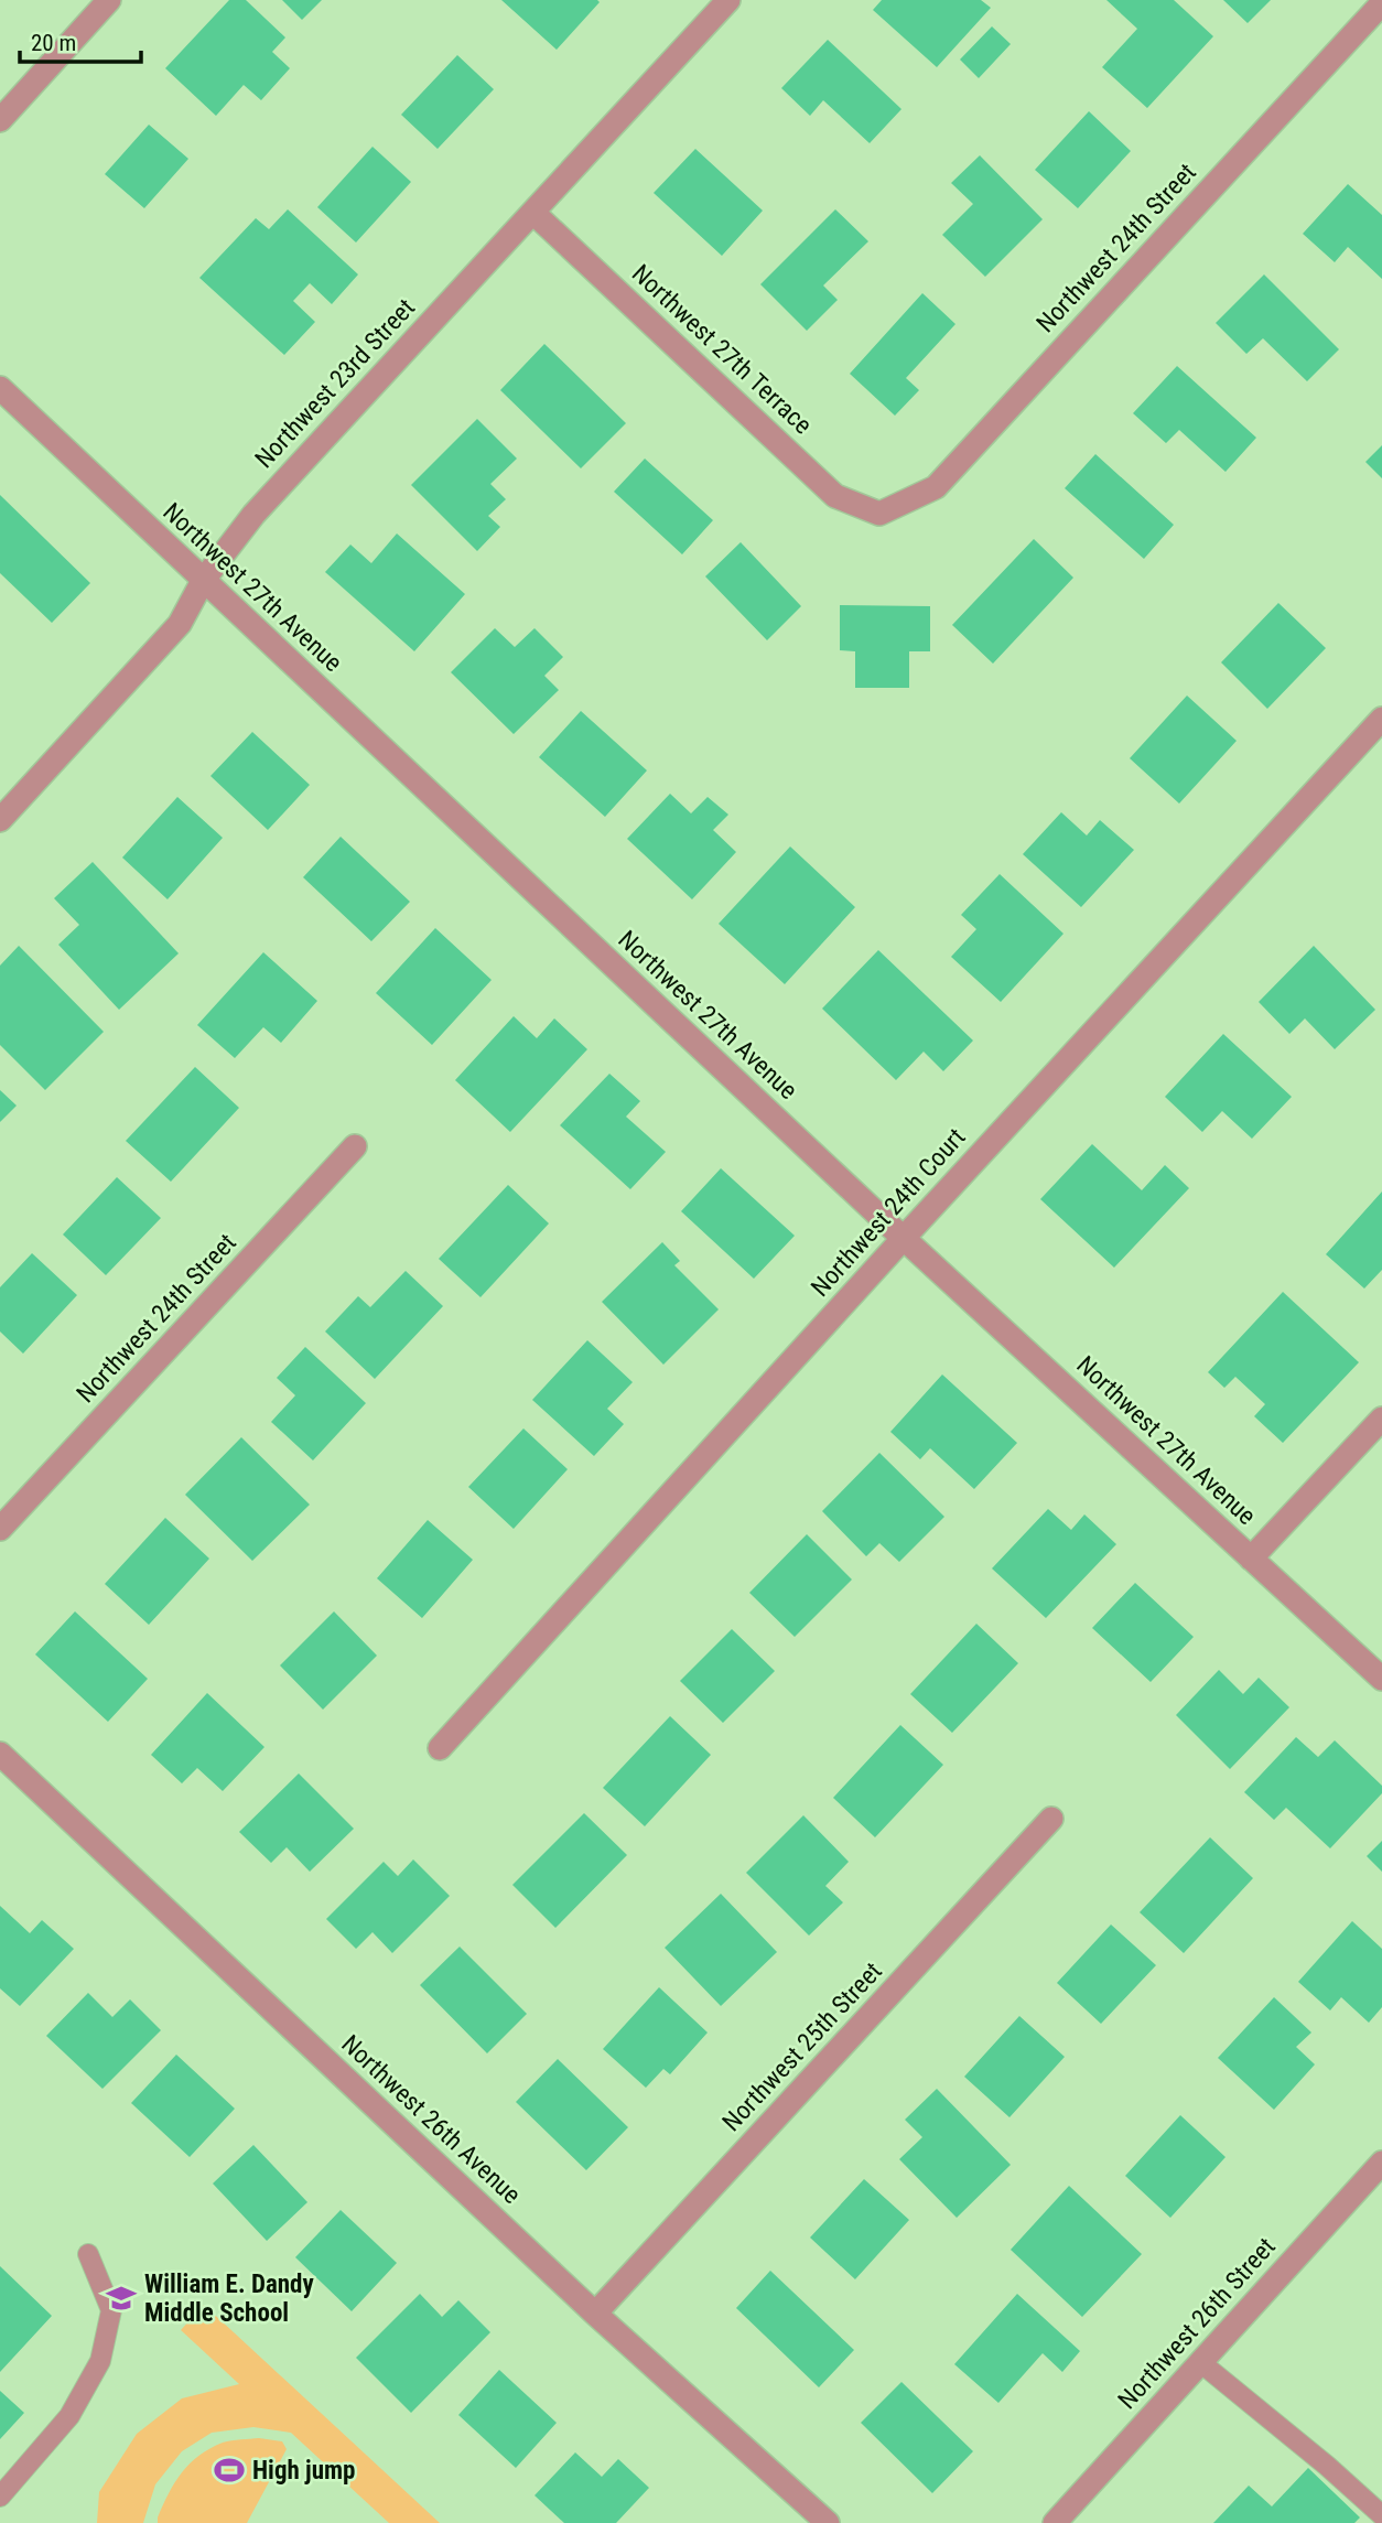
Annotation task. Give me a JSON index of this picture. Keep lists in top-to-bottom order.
{
  "streets": {
    "street": [
      "Northwest 24th Street",
      "Northwest 27th Terrace",
      "Northwest 23rd Street",
      "Northwest 27th Avenue",
      "Northwest 24th Court",
      "Northwest 25th Street",
      "Northwest 26th Avenue",
      "Northwest 26th Street"
    ]
  },
  "crossings": [
    ["Northwest 24th Street", "Northwest 27th Terrace"],
    ["Northwest 27th Terrace", "Northwest 23rd Street"],
    ["Northwest 23rd Street", "Northwest 27th Avenue"],
    ["Northwest 27th Avenue", "Northwest 24th Court"],
    ["Northwest 25th Street", "Northwest 26th Avenue"]
  ],
  "places": {
    "school or university": ["William E. Dandy Middle School"],
    "sports": ["High jump"]
  },
  "scale_bar": "20 m"
}
